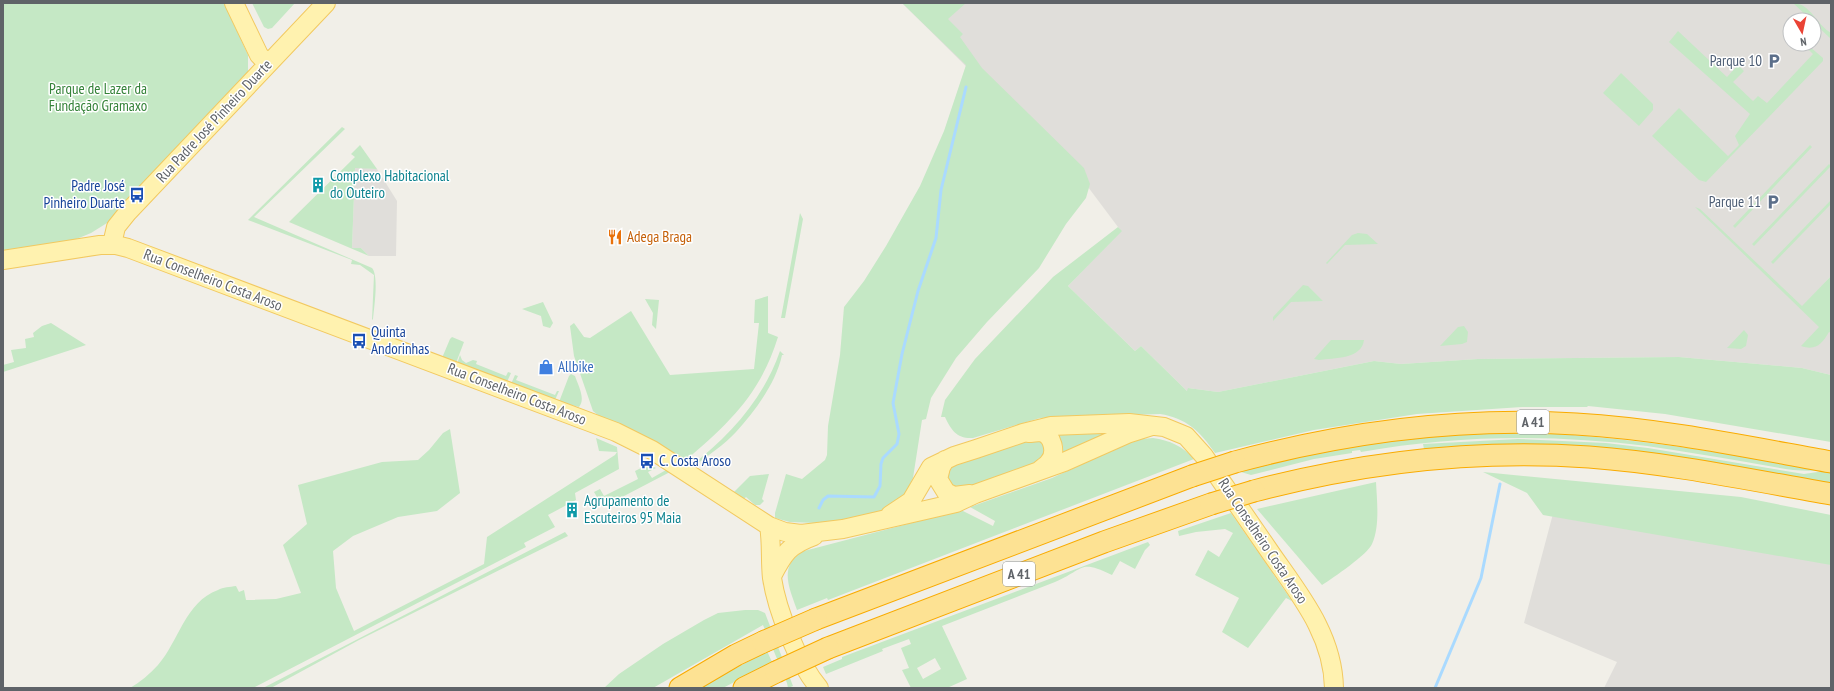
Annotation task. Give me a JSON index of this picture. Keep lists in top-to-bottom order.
{
  "streets": {
    "highway": ["A 41"],
    "main road": ["Rua Padre José Pinheiro Duarte", "Rua Conselheiro Costa Aroso"]
  },
  "crossings": [
    ["Rua Padre José Pinheiro Duarte", "Rua Conselheiro Costa Aroso"]
  ],
  "parks": ["Parque de Lazer da Fundação Gramaxo"],
  "places": {
    "parking": ["Parque 10", "Parque 11"],
    "building": ["Complexo Habitacional do Outeiro", "Agrupamento de Escuteiros 95 Maia"],
    "bus stop": ["Padre José Pinheiro Duarte", "Quinta Andorinhas", "C. Costa Aroso"],
    "restaurant": ["Adega Braga"],
    "shop": ["Allbike"]
  },
  "north": "bottom"
}
